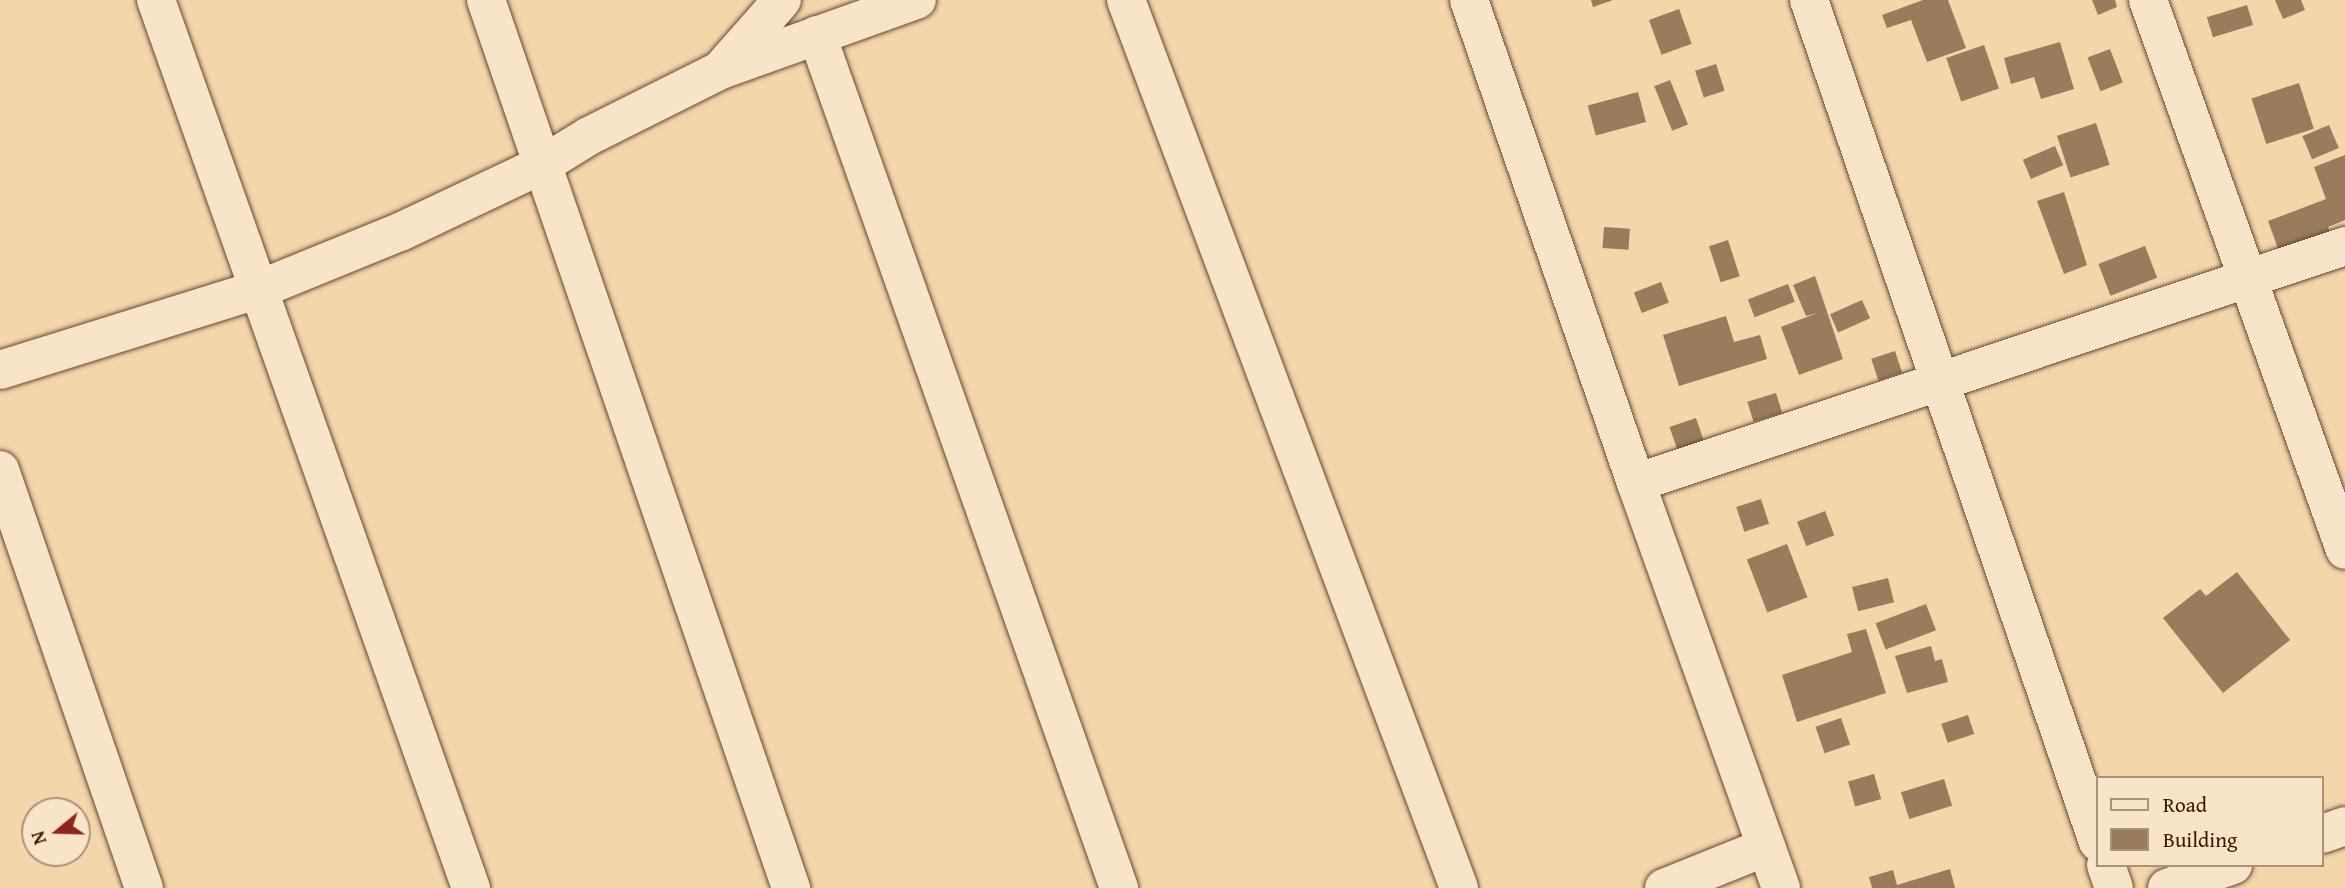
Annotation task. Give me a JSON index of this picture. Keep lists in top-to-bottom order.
{
  "legend": ["Road", "Building"],
  "north": "left"
}
